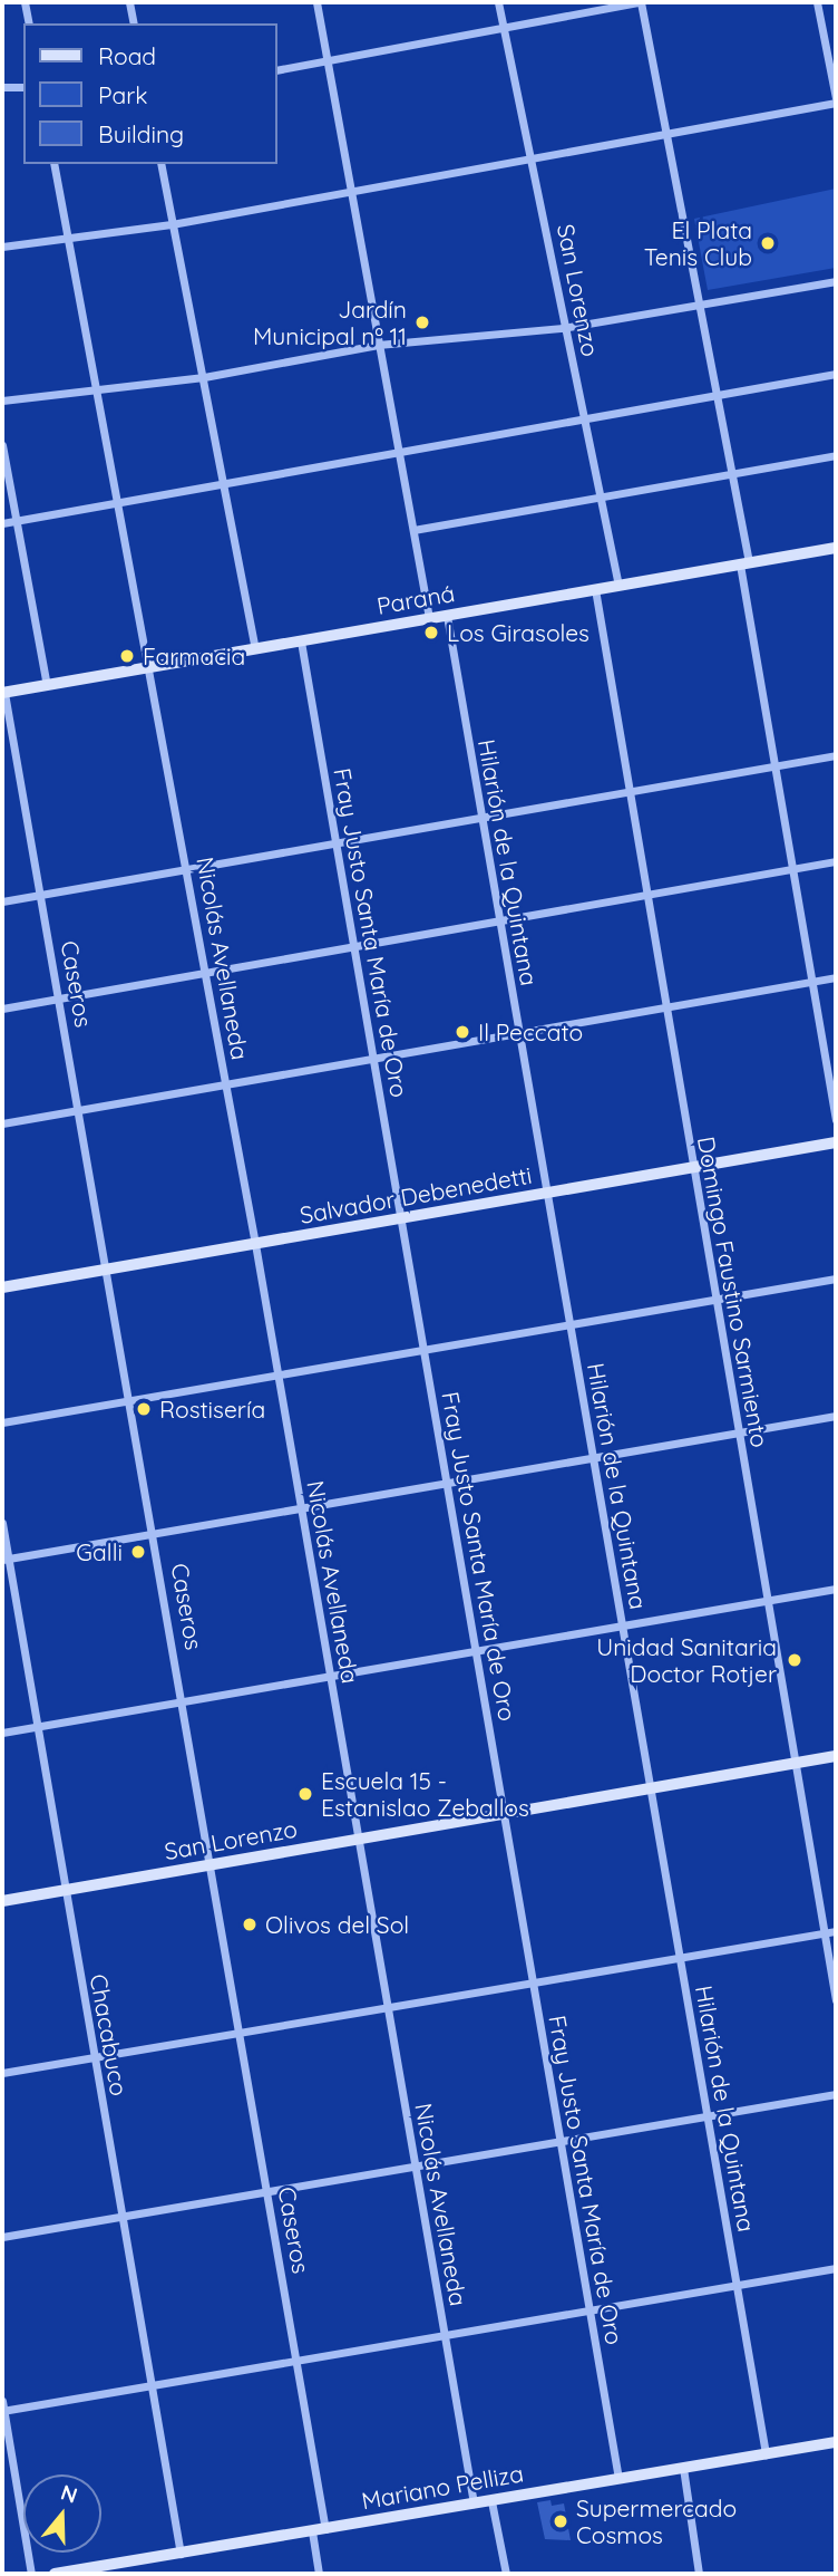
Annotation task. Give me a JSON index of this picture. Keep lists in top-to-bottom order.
{
  "streets": {
    "street": [
      "San Lorenzo",
      "Paraná",
      "Hilarión de la Quintana",
      "Fray Justo Santa María de Oro",
      "Nicolás Avellaneda",
      "Caseros",
      "Salvador Debenedetti",
      "Domingo Faustino Sarmiento",
      "Chacabuco",
      "Mariano Pelliza"
    ]
  },
  "crossings": [
    ["San Lorenzo", "Paraná"],
    ["San Lorenzo", "Hilarión de la Quintana"],
    ["San Lorenzo", "Fray Justo Santa María de Oro"],
    ["San Lorenzo", "Nicolás Avellaneda"],
    ["San Lorenzo", "Caseros"],
    ["San Lorenzo", "Domingo Faustino Sarmiento"],
    ["San Lorenzo", "Chacabuco"],
    ["Paraná", "Hilarión de la Quintana"],
    ["Paraná", "Fray Justo Santa María de Oro"],
    ["Paraná", "Nicolás Avellaneda"],
    ["Paraná", "Caseros"],
    ["Paraná", "Domingo Faustino Sarmiento"],
    ["Hilarión de la Quintana", "Salvador Debenedetti"],
    ["Hilarión de la Quintana", "Mariano Pelliza"],
    ["Fray Justo Santa María de Oro", "Salvador Debenedetti"],
    ["Fray Justo Santa María de Oro", "Mariano Pelliza"],
    ["Nicolás Avellaneda", "Salvador Debenedetti"],
    ["Nicolás Avellaneda", "Mariano Pelliza"],
    ["Caseros", "Salvador Debenedetti"],
    ["Caseros", "Mariano Pelliza"],
    ["Salvador Debenedetti", "Domingo Faustino Sarmiento"],
    ["Chacabuco", "Mariano Pelliza"]
  ],
  "places": [
    "El Plata Tenis Club",
    "Jardín Municipal nº 11",
    "Los Girasoles",
    "Farmacia",
    "Il Peccato",
    "Rostisería",
    "Galli",
    "Unidad Sanitaria Doctor Rotjer",
    "Escuela 15 - Estanislao Zeballos",
    "Olivos del Sol",
    "Supermercado Cosmos"
  ],
  "legend": ["Road", "Park", "Building"],
  "north": "top"
}
